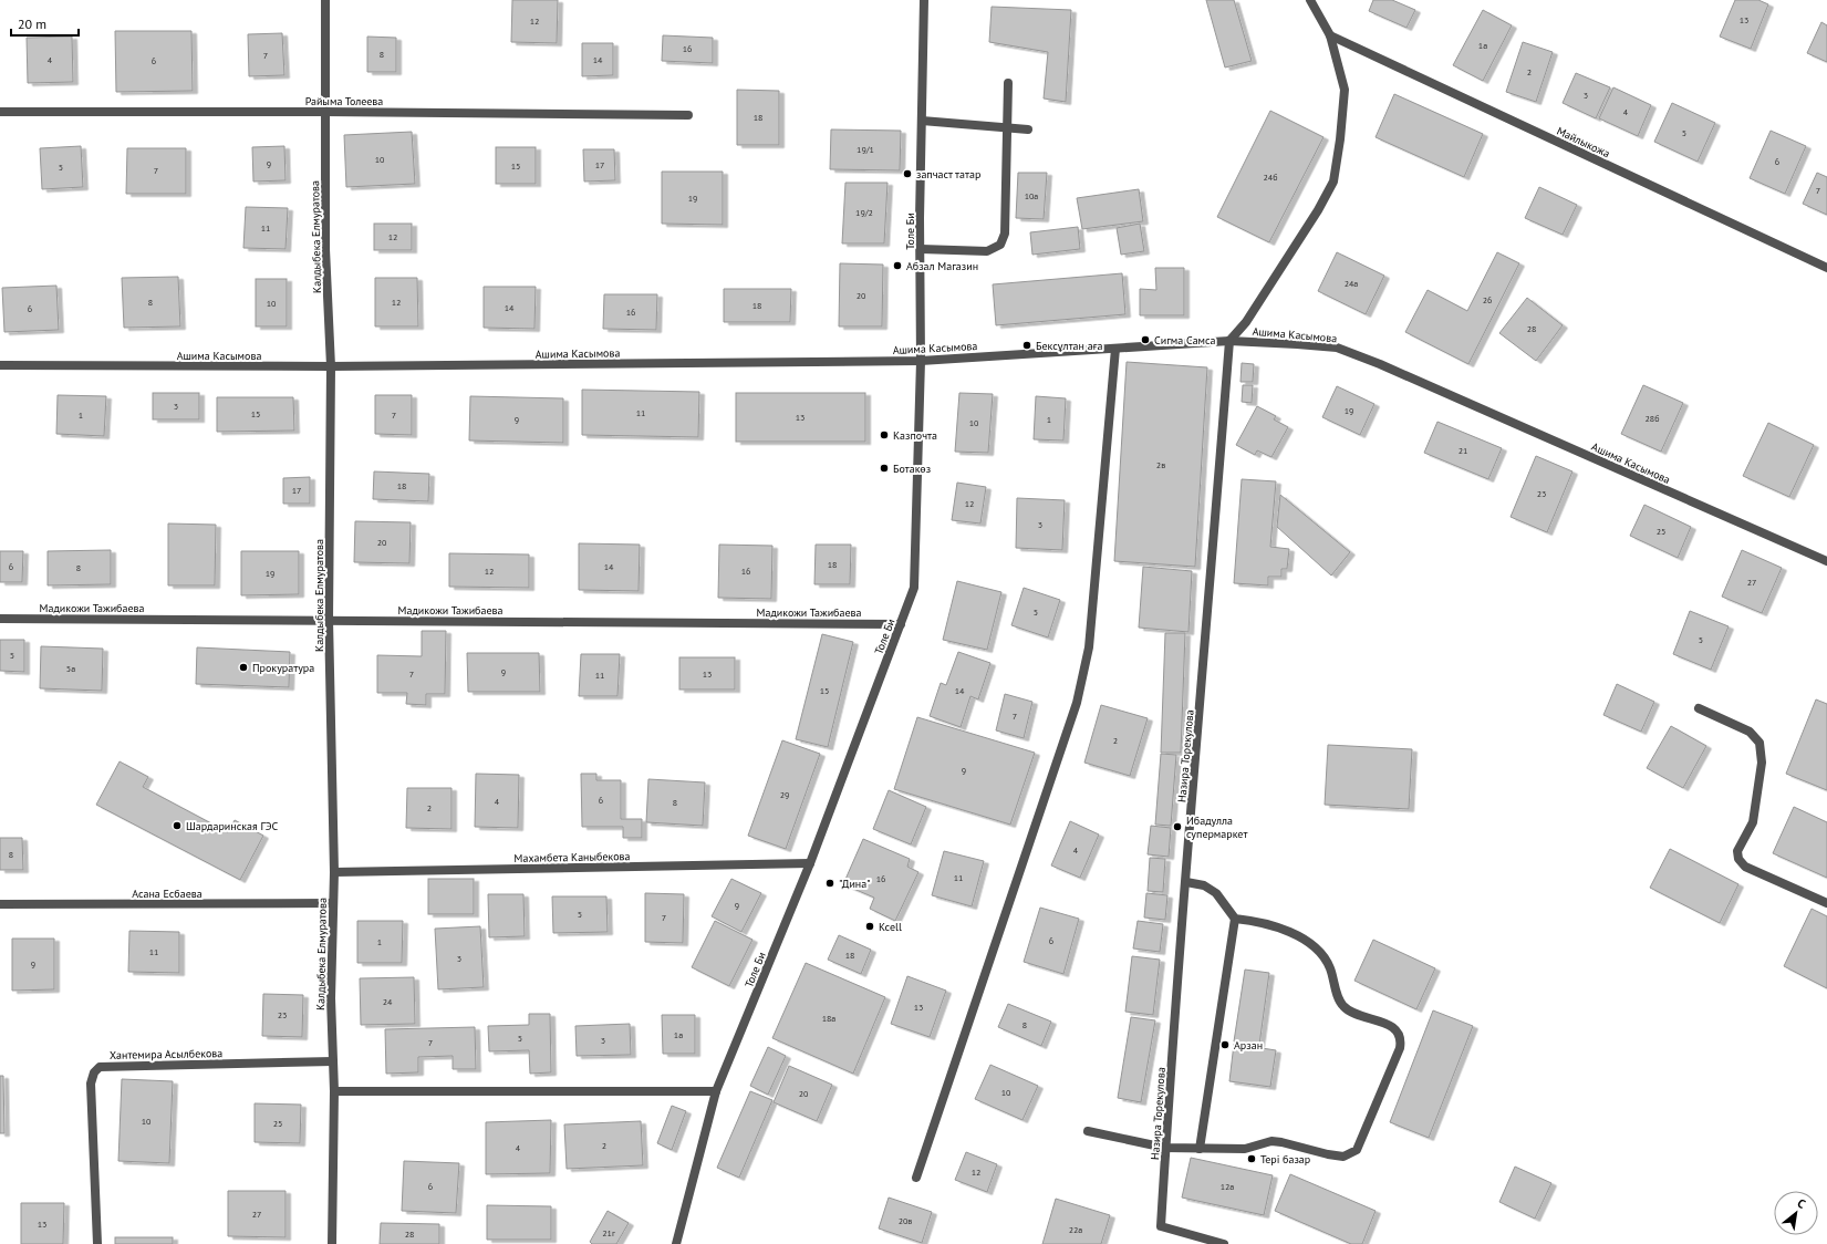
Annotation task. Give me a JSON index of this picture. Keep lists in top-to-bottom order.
{
  "streets": {
    "street": [
      "Райыма Толеева",
      "Майлыкожа",
      "Толе Би",
      "Калдыбека Елмуратова",
      "Ашима Касымова",
      "Мадикожи Тажибаева",
      "Назира Торекулова",
      "Махамбета Каныбекова",
      "Асана Есбаева",
      "Хантемира Асылбекова"
    ]
  },
  "crossings": [
    ["Райыма Толеева", "Калдыбека Елмуратова"],
    ["Толе Би", "Ашима Касымова"],
    ["Толе Би", "Мадикожи Тажибаева"],
    ["Толе Би", "Махамбета Каныбекова"],
    ["Калдыбека Елмуратова", "Ашима Касымова"],
    ["Калдыбека Елмуратова", "Мадикожи Тажибаева"],
    ["Калдыбека Елмуратова", "Махамбета Каныбекова"],
    ["Калдыбека Елмуратова", "Асана Есбаева"],
    ["Калдыбека Елмуратова", "Хантемира Асылбекова"],
    ["Ашима Касымова", "Назира Торекулова"]
  ],
  "places": [
    "запчаст татар",
    "Абзал Магазин",
    "Сигма Самса",
    "Бексұлтан аға",
    "Казпочта",
    "Ботакөз",
    "Прокуратура",
    "Шардаринская ГЭС",
    "Ибадулла супермаркет",
    "\"Дина\"",
    "Kcell",
    "Арзан",
    "Тері базар"
  ],
  "house_numbers": [
    "13",
    "12",
    "1а",
    "16",
    "8",
    "7",
    "4",
    "14",
    "6",
    "2",
    "3",
    "4",
    "18",
    "5",
    "19/1",
    "10",
    "6",
    "9",
    "17",
    "15",
    "5",
    "7",
    "24б",
    "7",
    "10а",
    "19",
    "19/2",
    "11",
    "12",
    "24а",
    "20",
    "26",
    "8",
    "12",
    "10",
    "18",
    "14",
    "6",
    "16",
    "28",
    "3",
    "19",
    "11",
    "15",
    "1",
    "7",
    "13",
    "28б",
    "9",
    "1",
    "10",
    "21",
    "2в",
    "18",
    "17",
    "23",
    "12",
    "3",
    "25",
    "20",
    "18",
    "6",
    "14",
    "8",
    "12",
    "16",
    "19",
    "27",
    "5",
    "5",
    "5",
    "5а",
    "9",
    "7",
    "13",
    "11",
    "15",
    "14",
    "7",
    "2",
    "9",
    "29",
    "6",
    "4",
    "8",
    "2",
    "4",
    "8",
    "11",
    "16",
    "9",
    "5",
    "7",
    "6",
    "1",
    "11",
    "18",
    "3",
    "9",
    "24",
    "13",
    "23",
    "18а",
    "8",
    "1а",
    "5",
    "3",
    "7",
    "10",
    "20",
    "10",
    "25",
    "2",
    "4",
    "12",
    "6",
    "12а",
    "27",
    "20в",
    "13",
    "22а",
    "21г",
    "28"
  ],
  "scale_bar": "20 m",
  "north": "top right"
}
